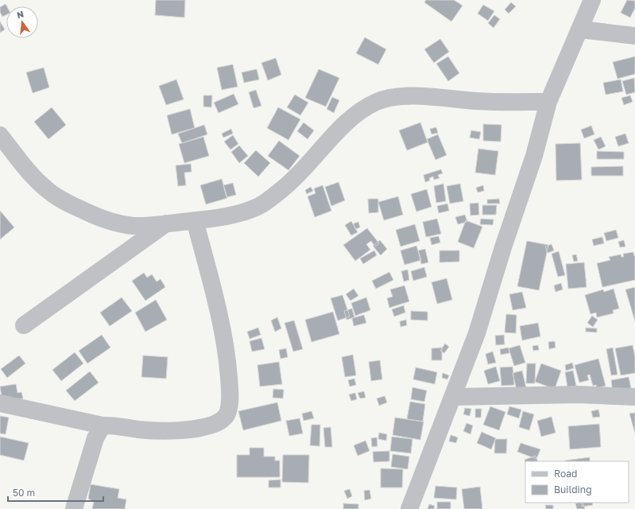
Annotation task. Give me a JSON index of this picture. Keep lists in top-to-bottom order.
{
  "legend": ["Road", "Building"],
  "scale_bar": "50 m",
  "north": "top"
}
